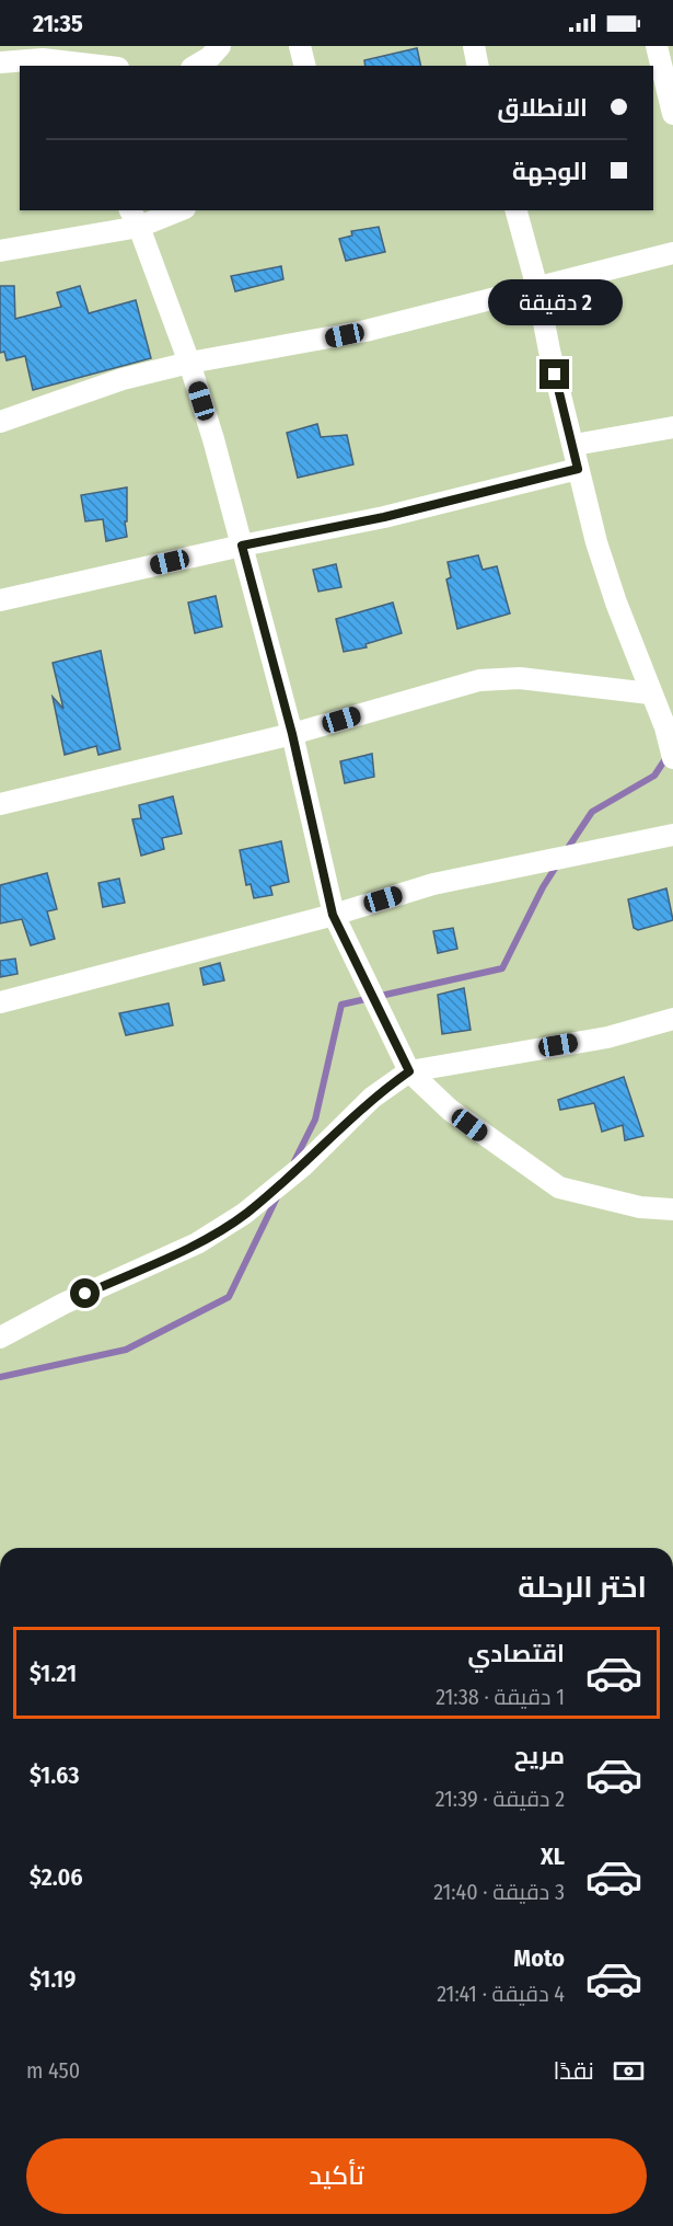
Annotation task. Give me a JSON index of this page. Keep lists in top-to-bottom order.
{
  "page": {
    "status": "21:35",
    "banner": ["الانطلاق", "الوجهة"],
    "bubble": "2 دقيقة",
    "heading": "اختر الرحلة",
    "list": [
      {
        "name": "اقتصادي",
        "note": "1 دقيقة · 21:38",
        "value": "$1.21"
      },
      {
        "name": "مريح",
        "note": "2 دقيقة · 21:39",
        "value": "$1.63"
      },
      {
        "name": "XL",
        "note": "3 دقيقة · 21:40",
        "value": "$2.06"
      },
      {
        "name": "Moto",
        "note": "4 دقيقة · 21:41",
        "value": "$1.19"
      }
    ],
    "pay": ["نقدًا", "450 m"],
    "buttons": "تأكيد"
  }
}
